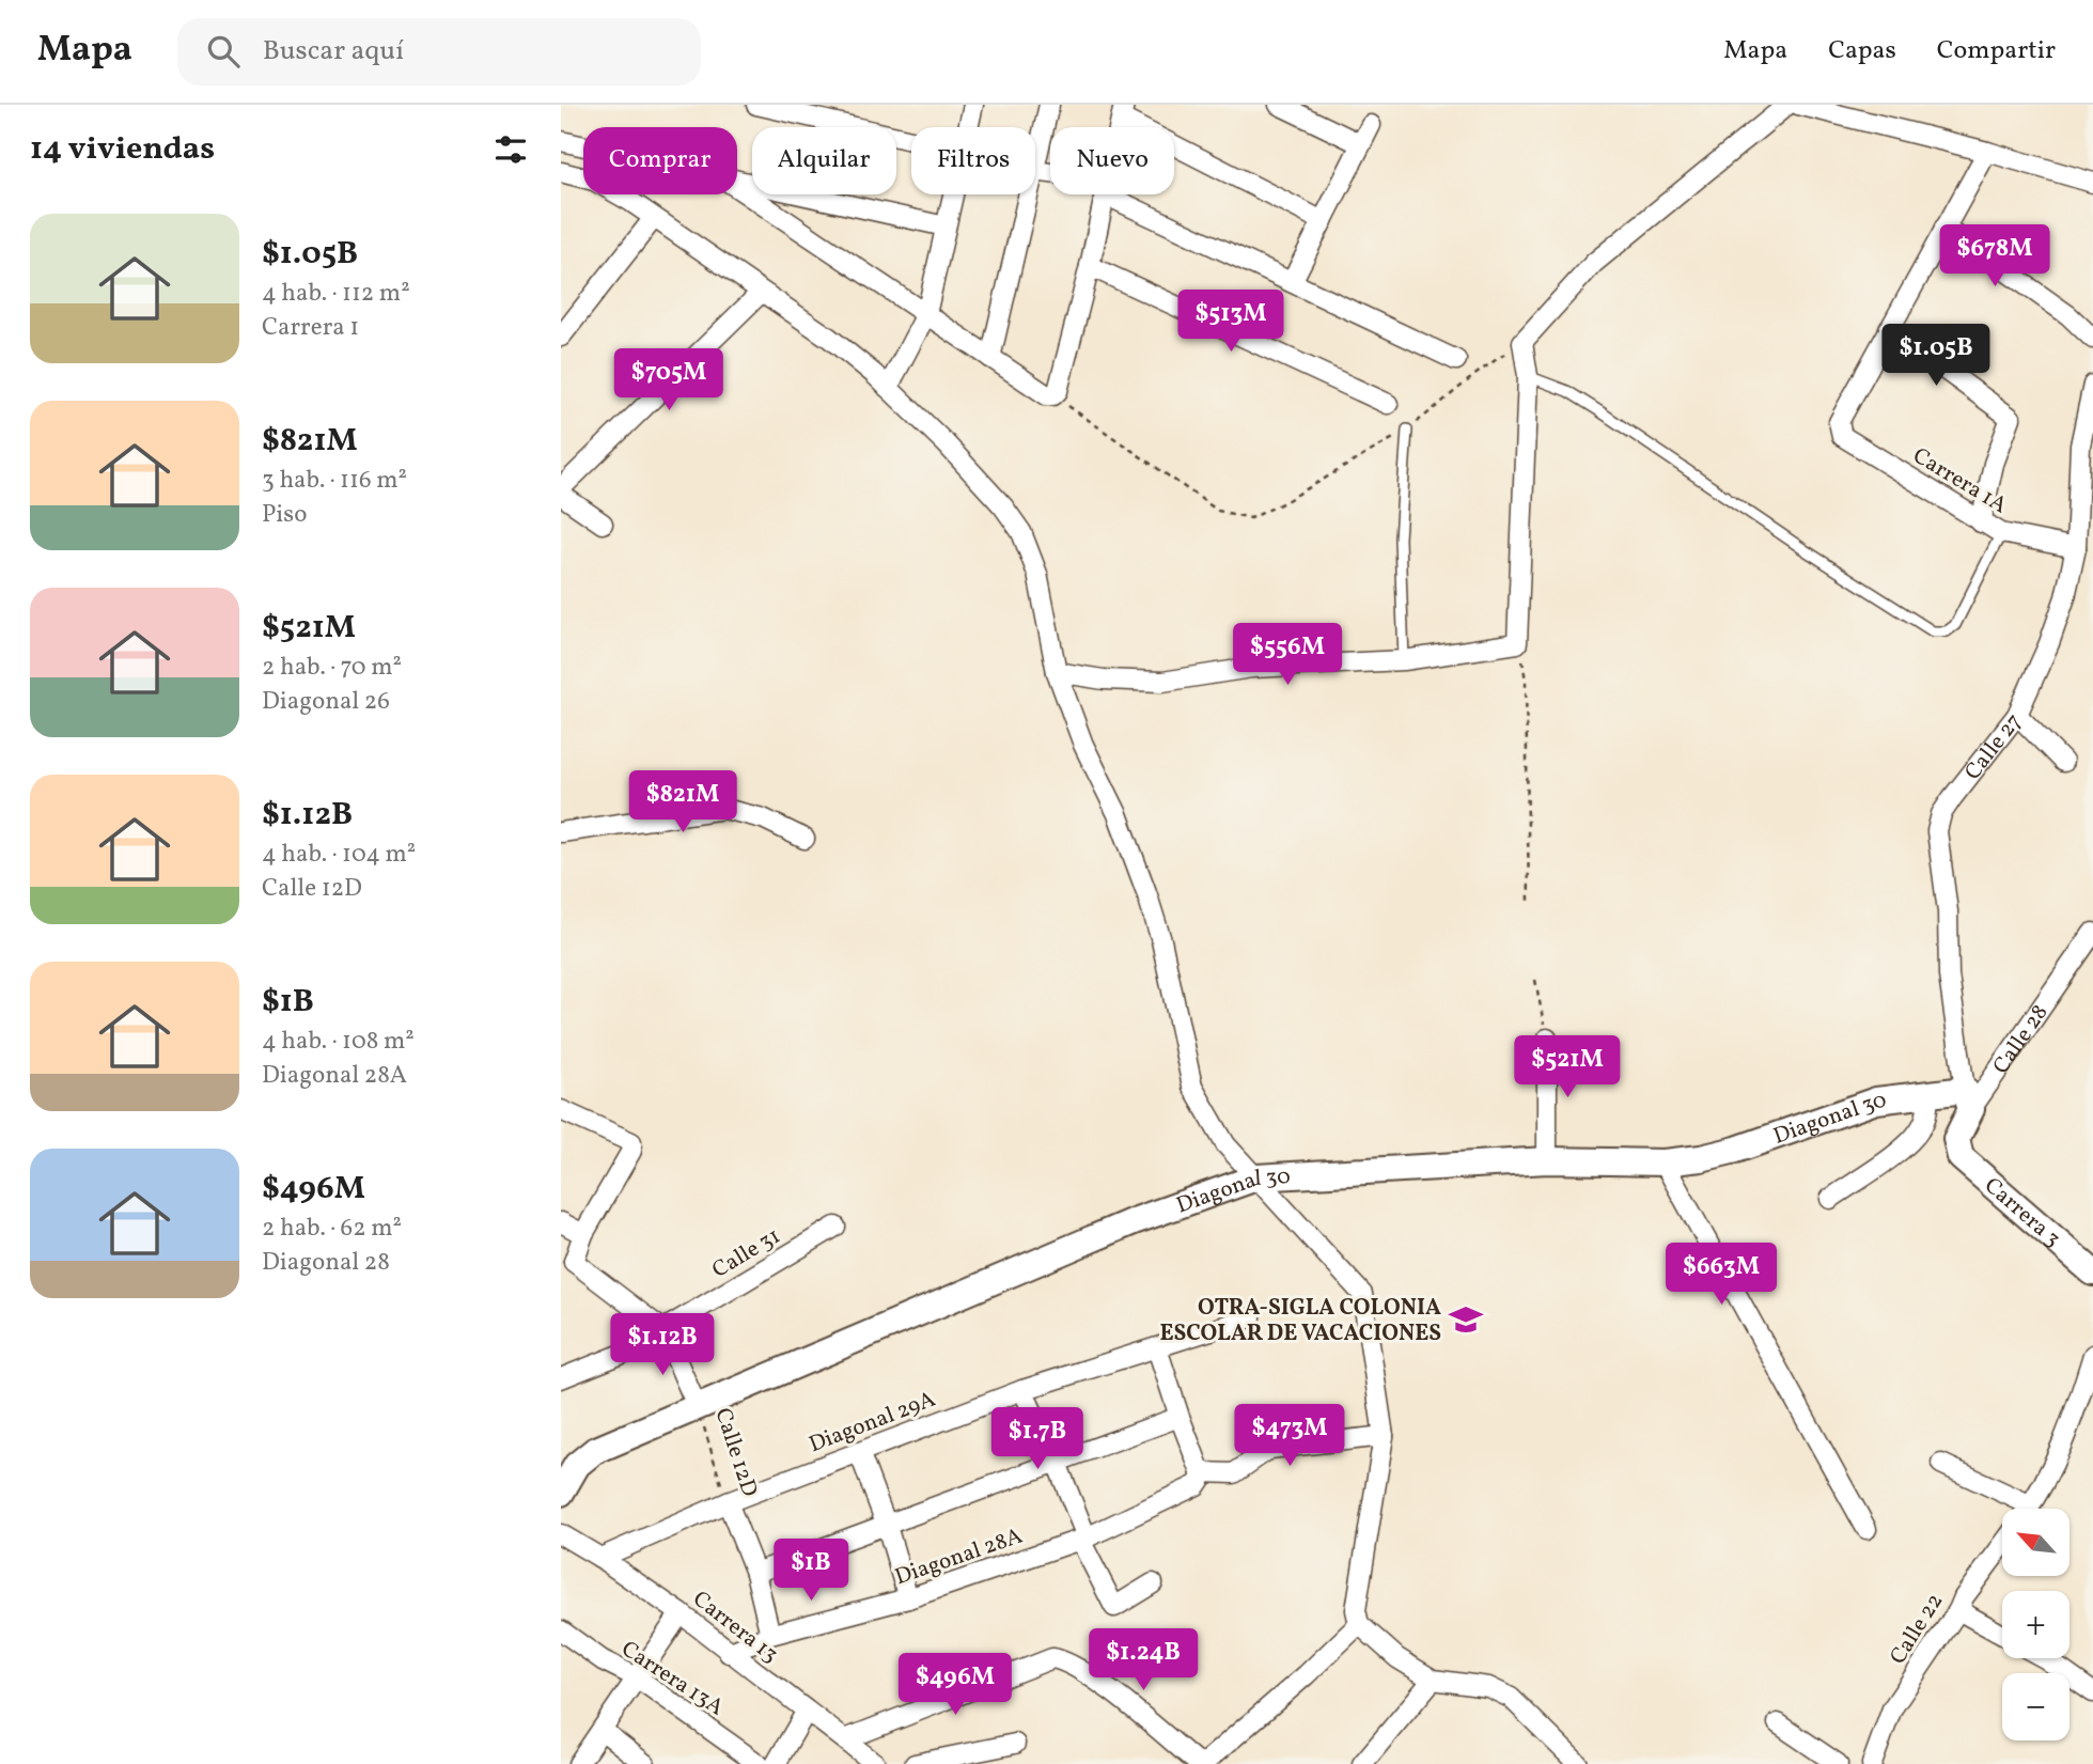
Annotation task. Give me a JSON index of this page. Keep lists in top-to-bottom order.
{
  "streets": {
    "street": [
      "Carrera 1A",
      "Calle 27",
      "Calle 28",
      "Diagonal 30",
      "Carrera 3",
      "Calle 31",
      "Diagonal 29A",
      "Calle 12D",
      "Diagonal 28A",
      "Carrera 13",
      "Calle 22",
      "Carrera 13A"
    ]
  },
  "crossings": [
    ["Carrera 1A", "Calle 27"],
    ["Calle 27", "Calle 28"],
    ["Calle 27", "Diagonal 30"],
    ["Calle 28", "Diagonal 30"],
    ["Calle 28", "Carrera 3"],
    ["Diagonal 30", "Calle 12D"],
    ["Calle 31", "Calle 12D"],
    ["Diagonal 29A", "Calle 12D"],
    ["Diagonal 29A", "Carrera 13"],
    ["Calle 12D", "Diagonal 28A"],
    ["Diagonal 28A", "Carrera 13"]
  ],
  "places": {
    "school or university": ["OTRA-SIGLA COLONIA ESCOLAR DE VACACIONES"]
  },
  "north": "top left",
  "page": {
    "header": "Mapa",
    "search": "Buscar aquí",
    "nav": ["Mapa", "Capas", "Compartir"],
    "heading": "14 viviendas",
    "chip": [
      "Comprar",
      "Alquilar",
      "Filtros",
      "Nuevo"
    ],
    "list": [
      {
        "name": "$1.05B",
        "note": "4 hab. · 112 m² · Carrera 1"
      },
      {
        "name": "$821M",
        "note": "3 hab. · 116 m² · Piso"
      },
      {
        "name": "$521M",
        "note": "2 hab. · 70 m² · Diagonal 26"
      },
      {
        "name": "$1.12B",
        "note": "4 hab. · 104 m² · Calle 12D"
      },
      {
        "name": "$1B",
        "note": "4 hab. · 108 m² · Diagonal 28A"
      },
      {
        "name": "$496M",
        "note": "2 hab. · 62 m² · Diagonal 28"
      }
    ],
    "price": [
      "$678M",
      "$513M",
      "$1.05B",
      "$705M",
      "$556M",
      "$821M",
      "$521M",
      "$663M",
      "$1.12B",
      "$473M",
      "$1.7B",
      "$1B",
      "$1.24B",
      "$496M"
    ],
    "map_buttons": ["+", "−"]
  }
}
